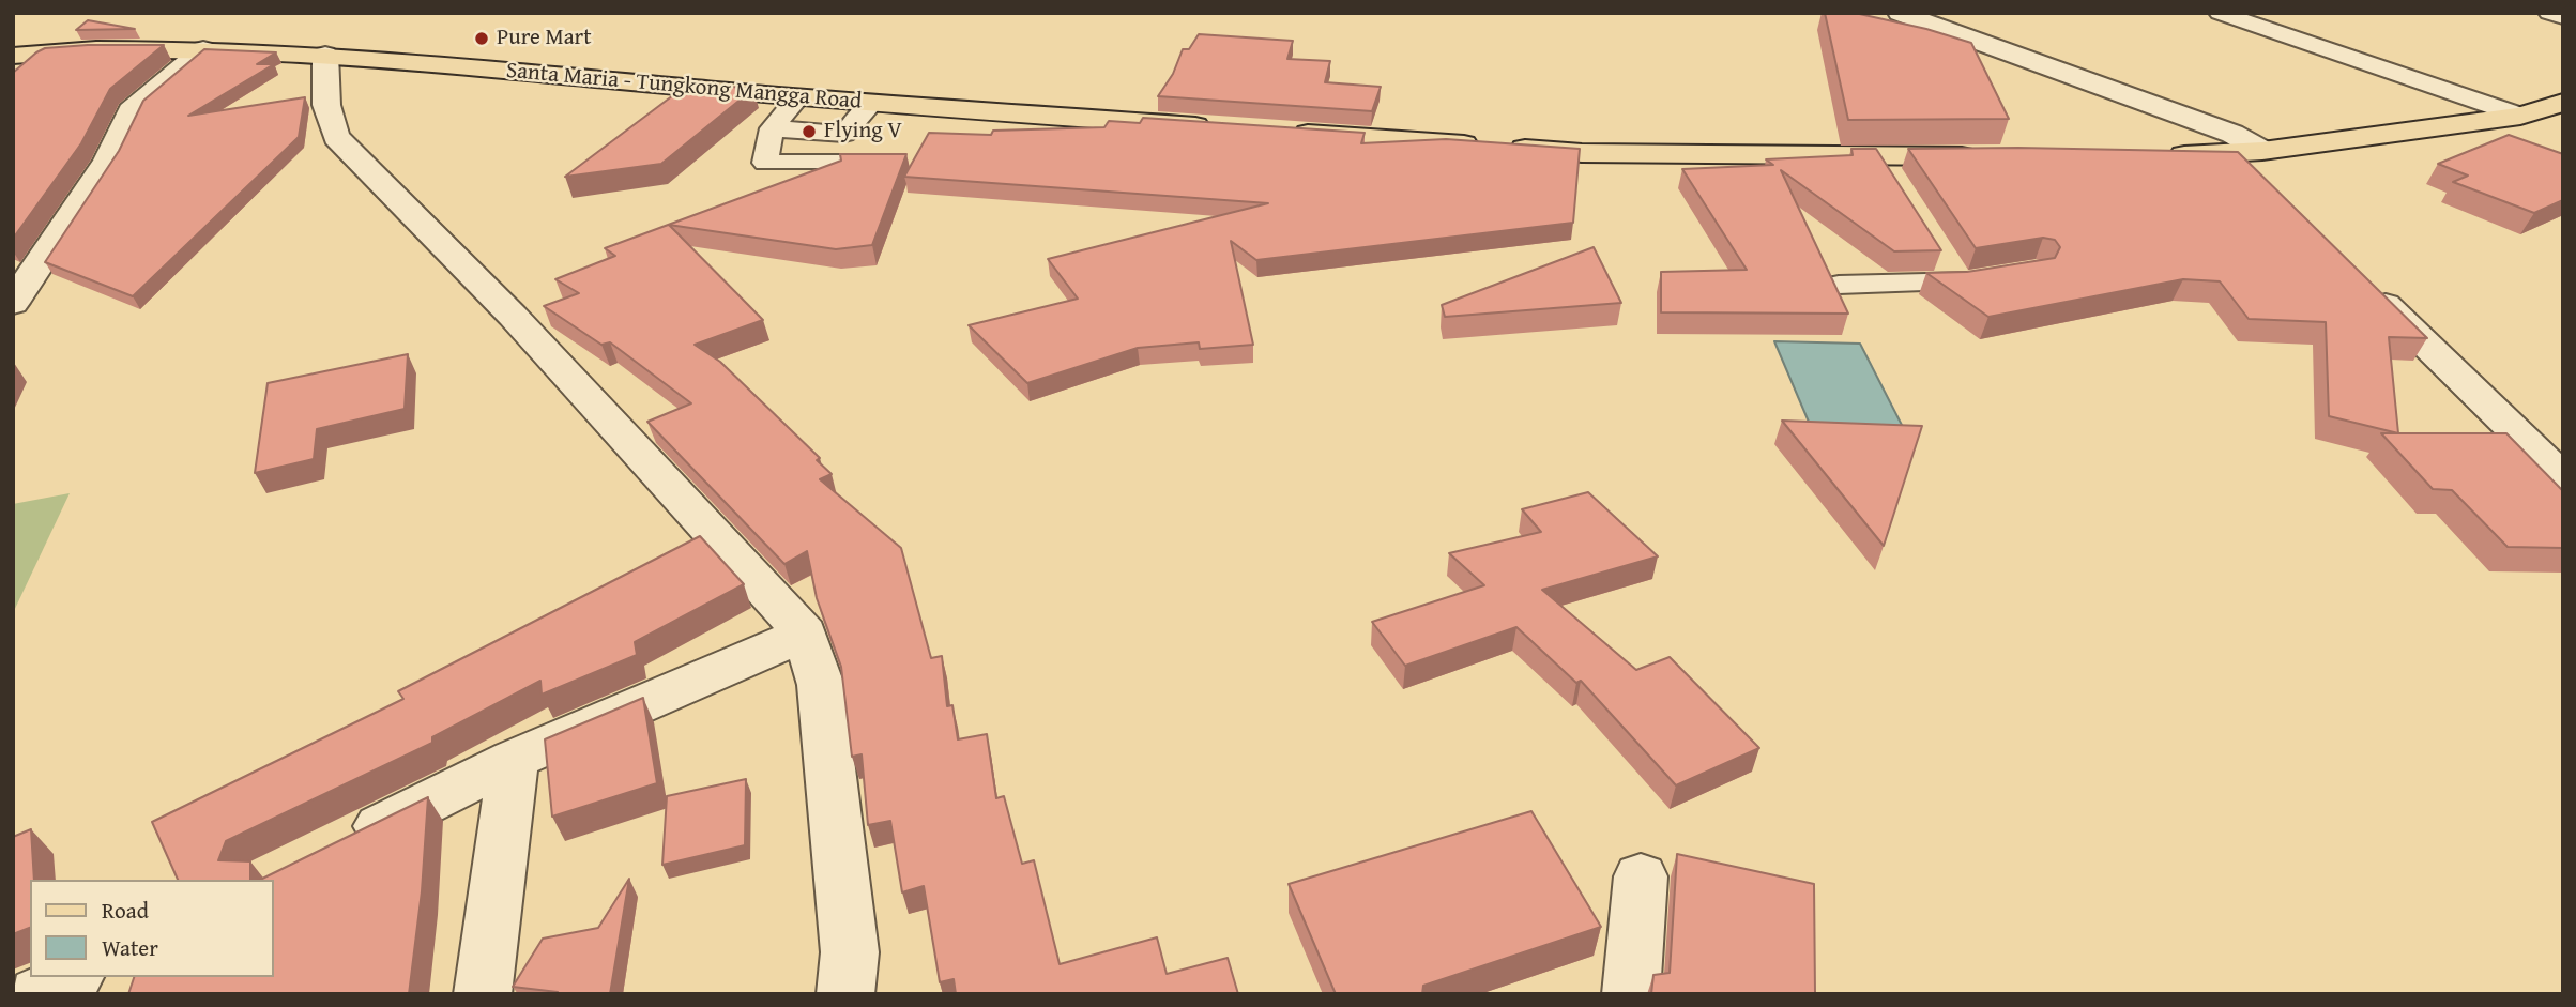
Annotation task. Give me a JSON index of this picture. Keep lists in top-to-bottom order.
{
  "streets": {
    "main road": ["Santa Maria - Tungkong Mangga Road"]
  },
  "places": ["Pure Mart", "Flying V"],
  "legend": ["Road", "Water"]
}
